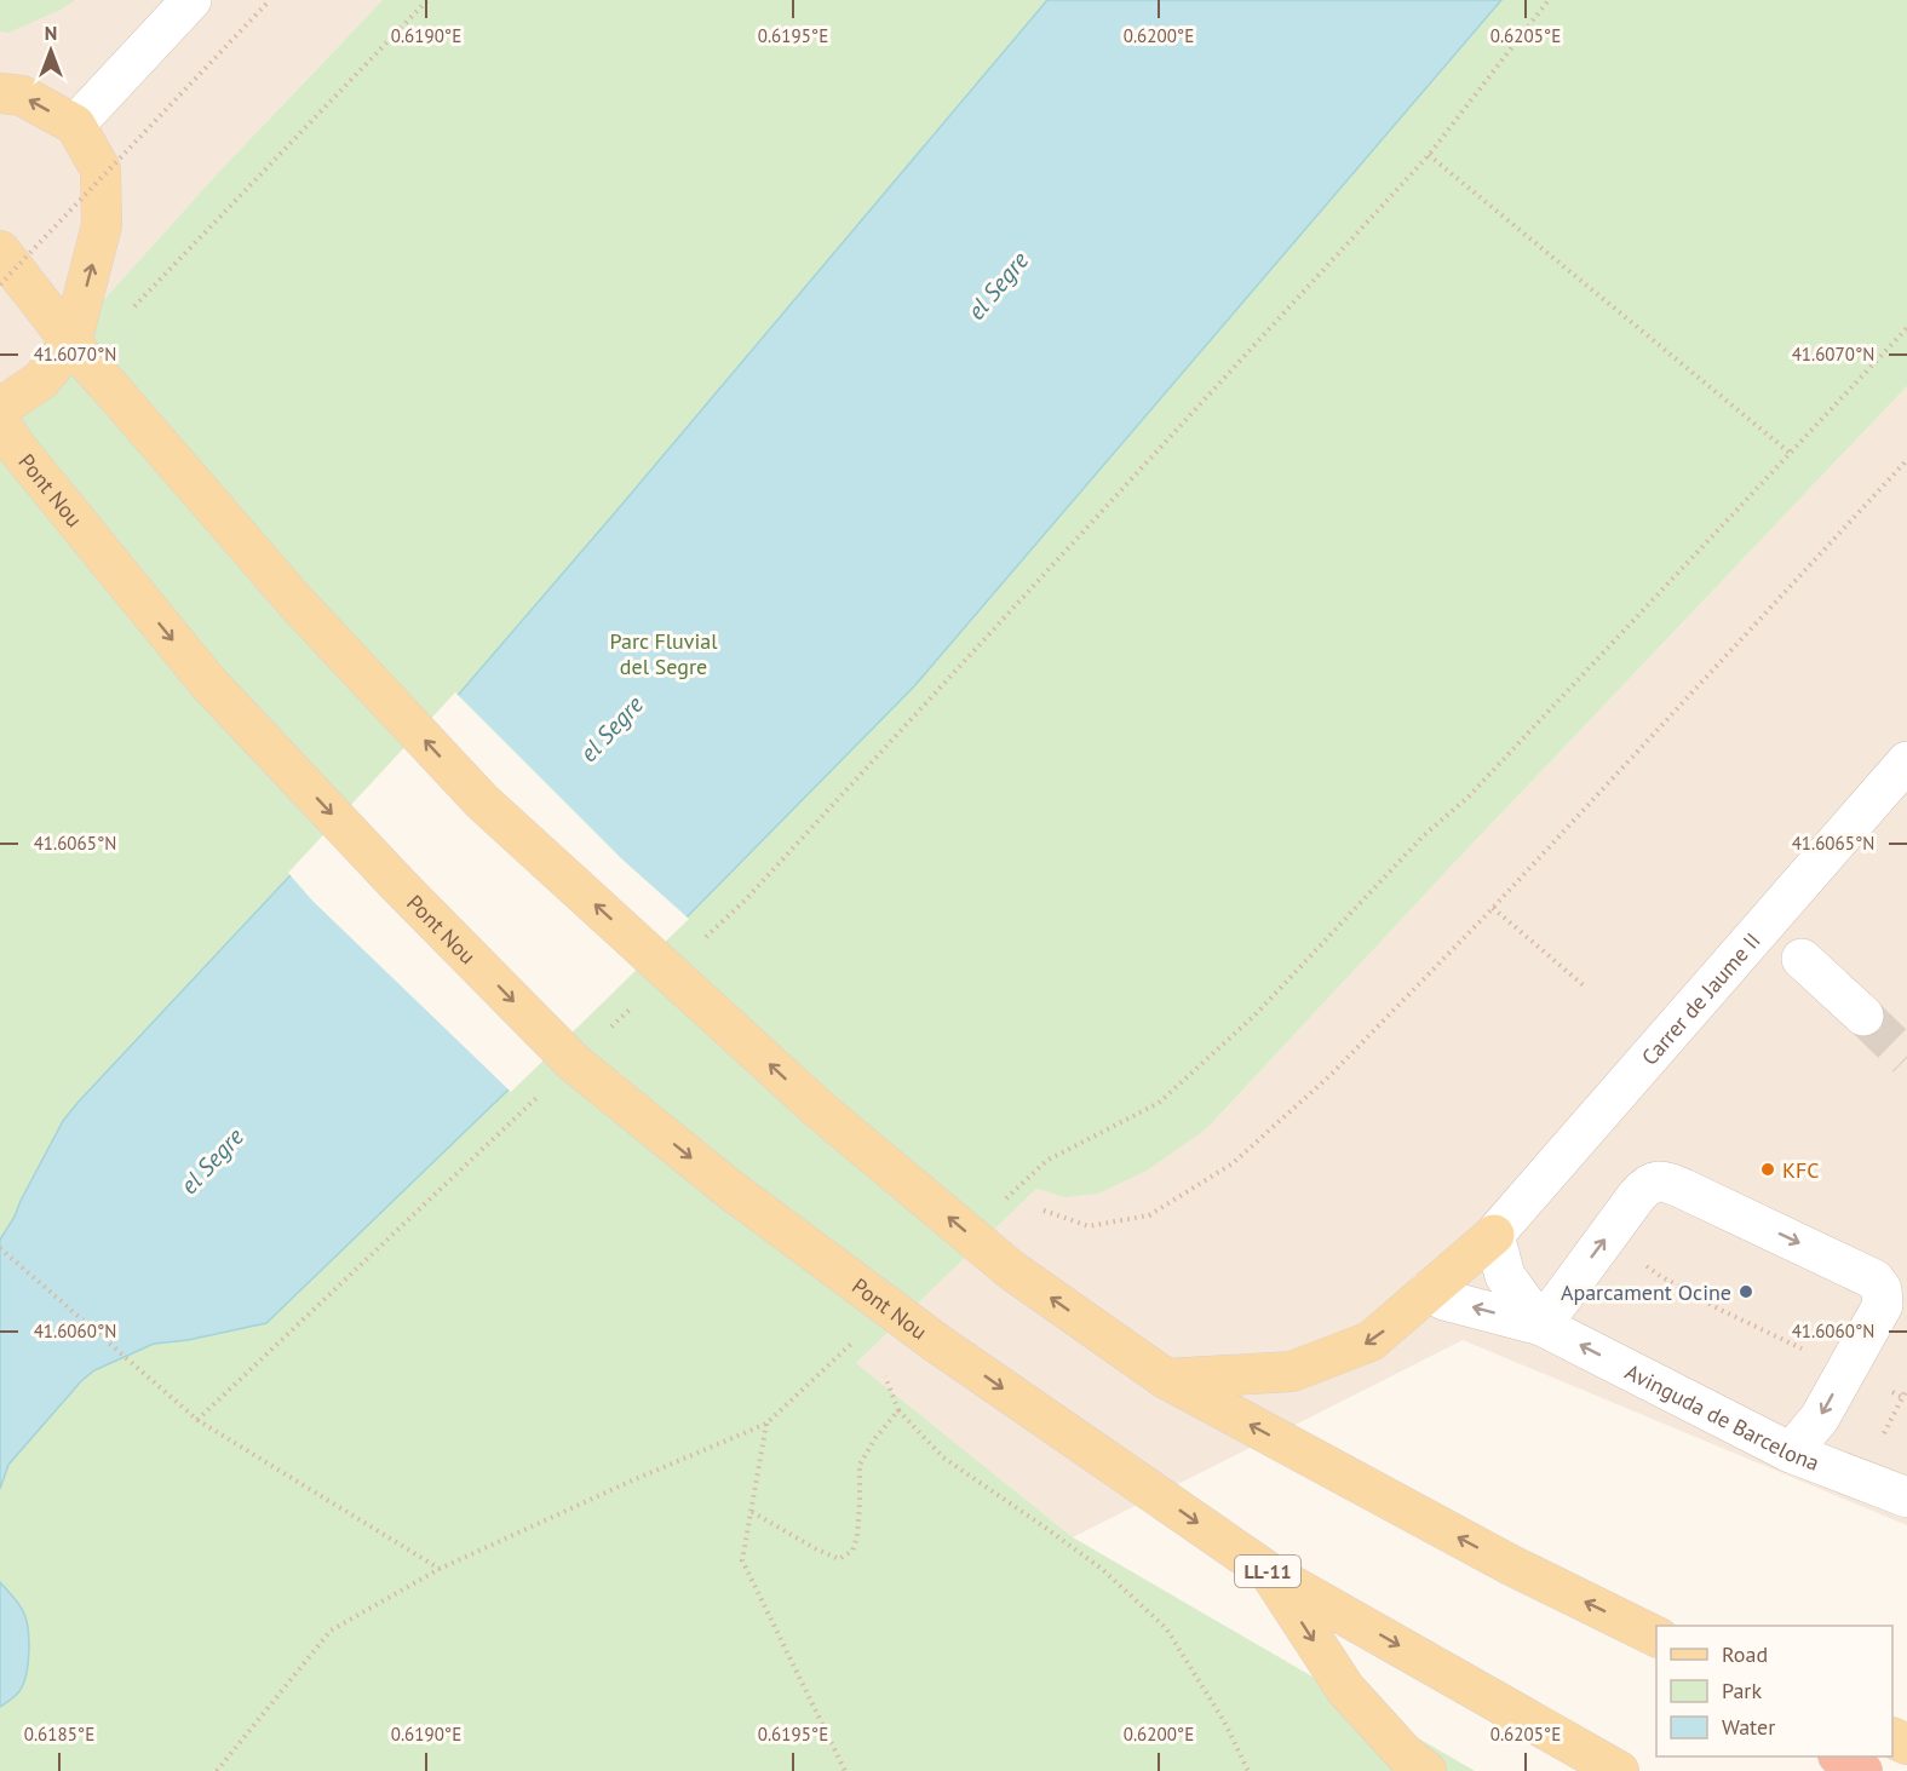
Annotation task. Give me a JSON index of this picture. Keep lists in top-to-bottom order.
{
  "streets": {
    "main road": ["Pont Nou", "LL-11"],
    "street": ["Carrer de Jaume II", "Avinguda de Barcelona"]
  },
  "crossings": [
    ["Pont Nou", "LL-11"],
    ["Carrer de Jaume II", "Avinguda de Barcelona"]
  ],
  "one_way": ["Avinguda de Barcelona"],
  "water": ["el Segre"],
  "parks": ["Parc Fluvial del Segre"],
  "places": ["KFC", "Aparcament Ocine"],
  "legend": ["Road", "Park", "Water"],
  "north": "top",
  "coordinates": [
    "0.6190°E",
    "0.6195°E",
    "0.6200°E",
    "0.6205°E",
    "41.6070°N",
    "41.6065°N",
    "41.6060°N",
    "0.6185°E"
  ]
}
